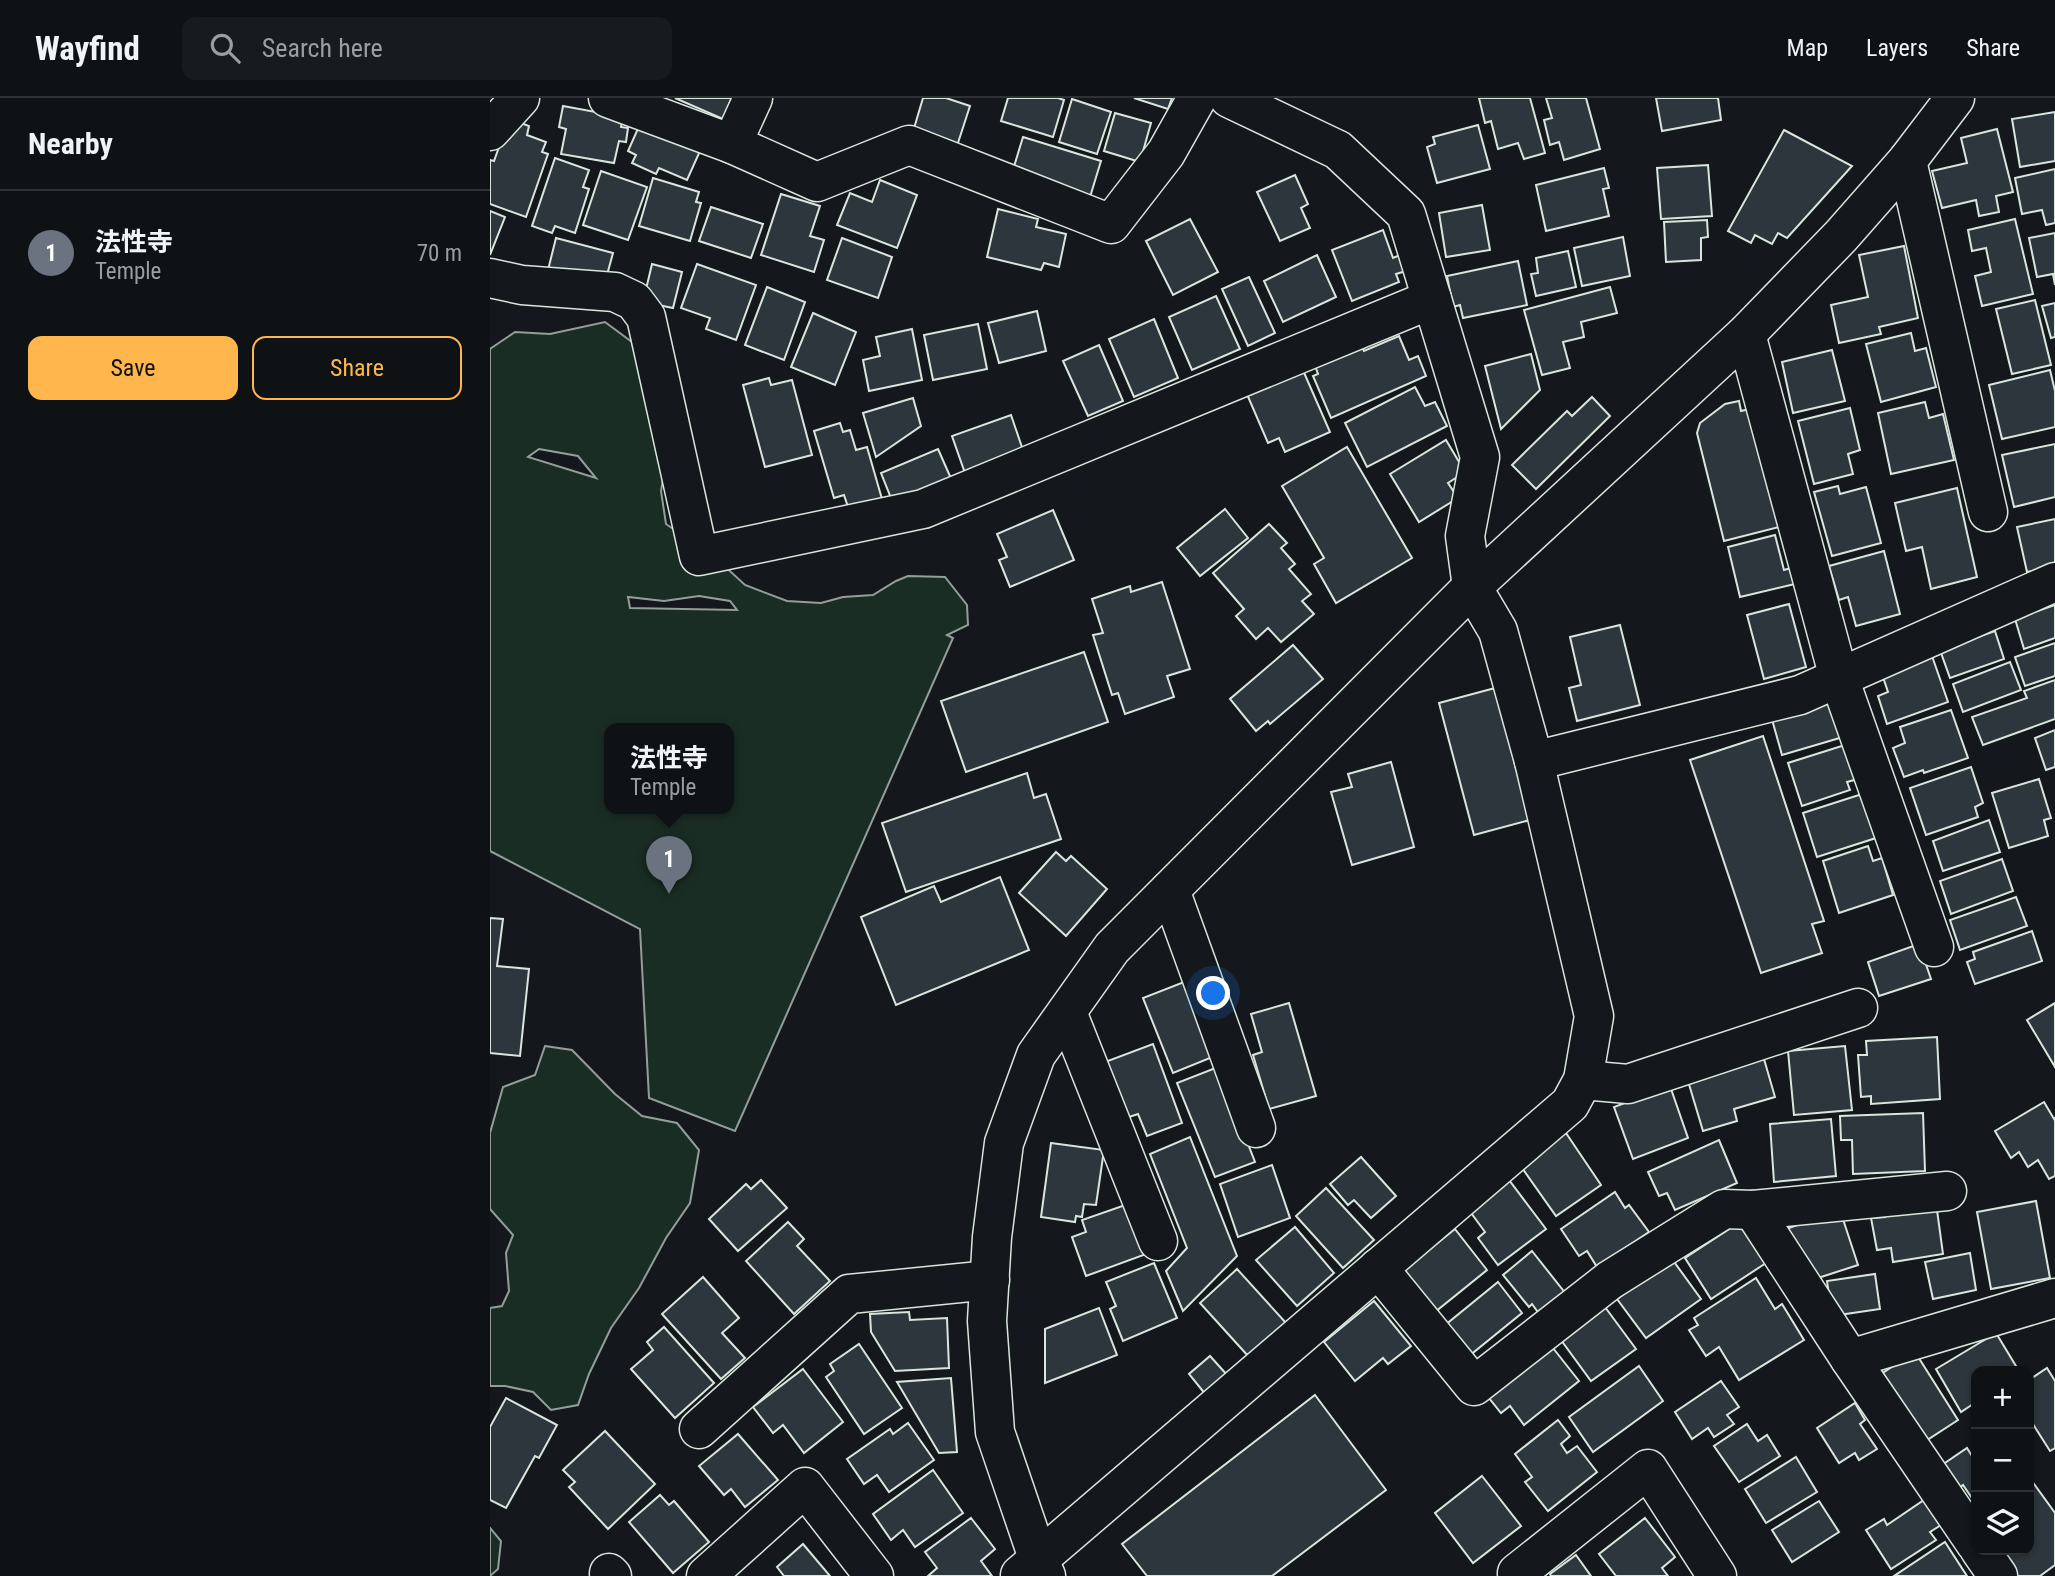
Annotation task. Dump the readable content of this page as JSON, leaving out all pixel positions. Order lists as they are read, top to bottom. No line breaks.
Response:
{"page":{"header":"Wayfind","search":"Search here","nav":["Map","Layers","Share"],"heading":"Nearby","list":[{"mark":"1","name":"法性寺","note":"Temple","value":"70 m"}],"buttons":["Save","Share"],"popup":["法性寺","Temple"],"pins":"1","map_buttons":["+","−"]}}
